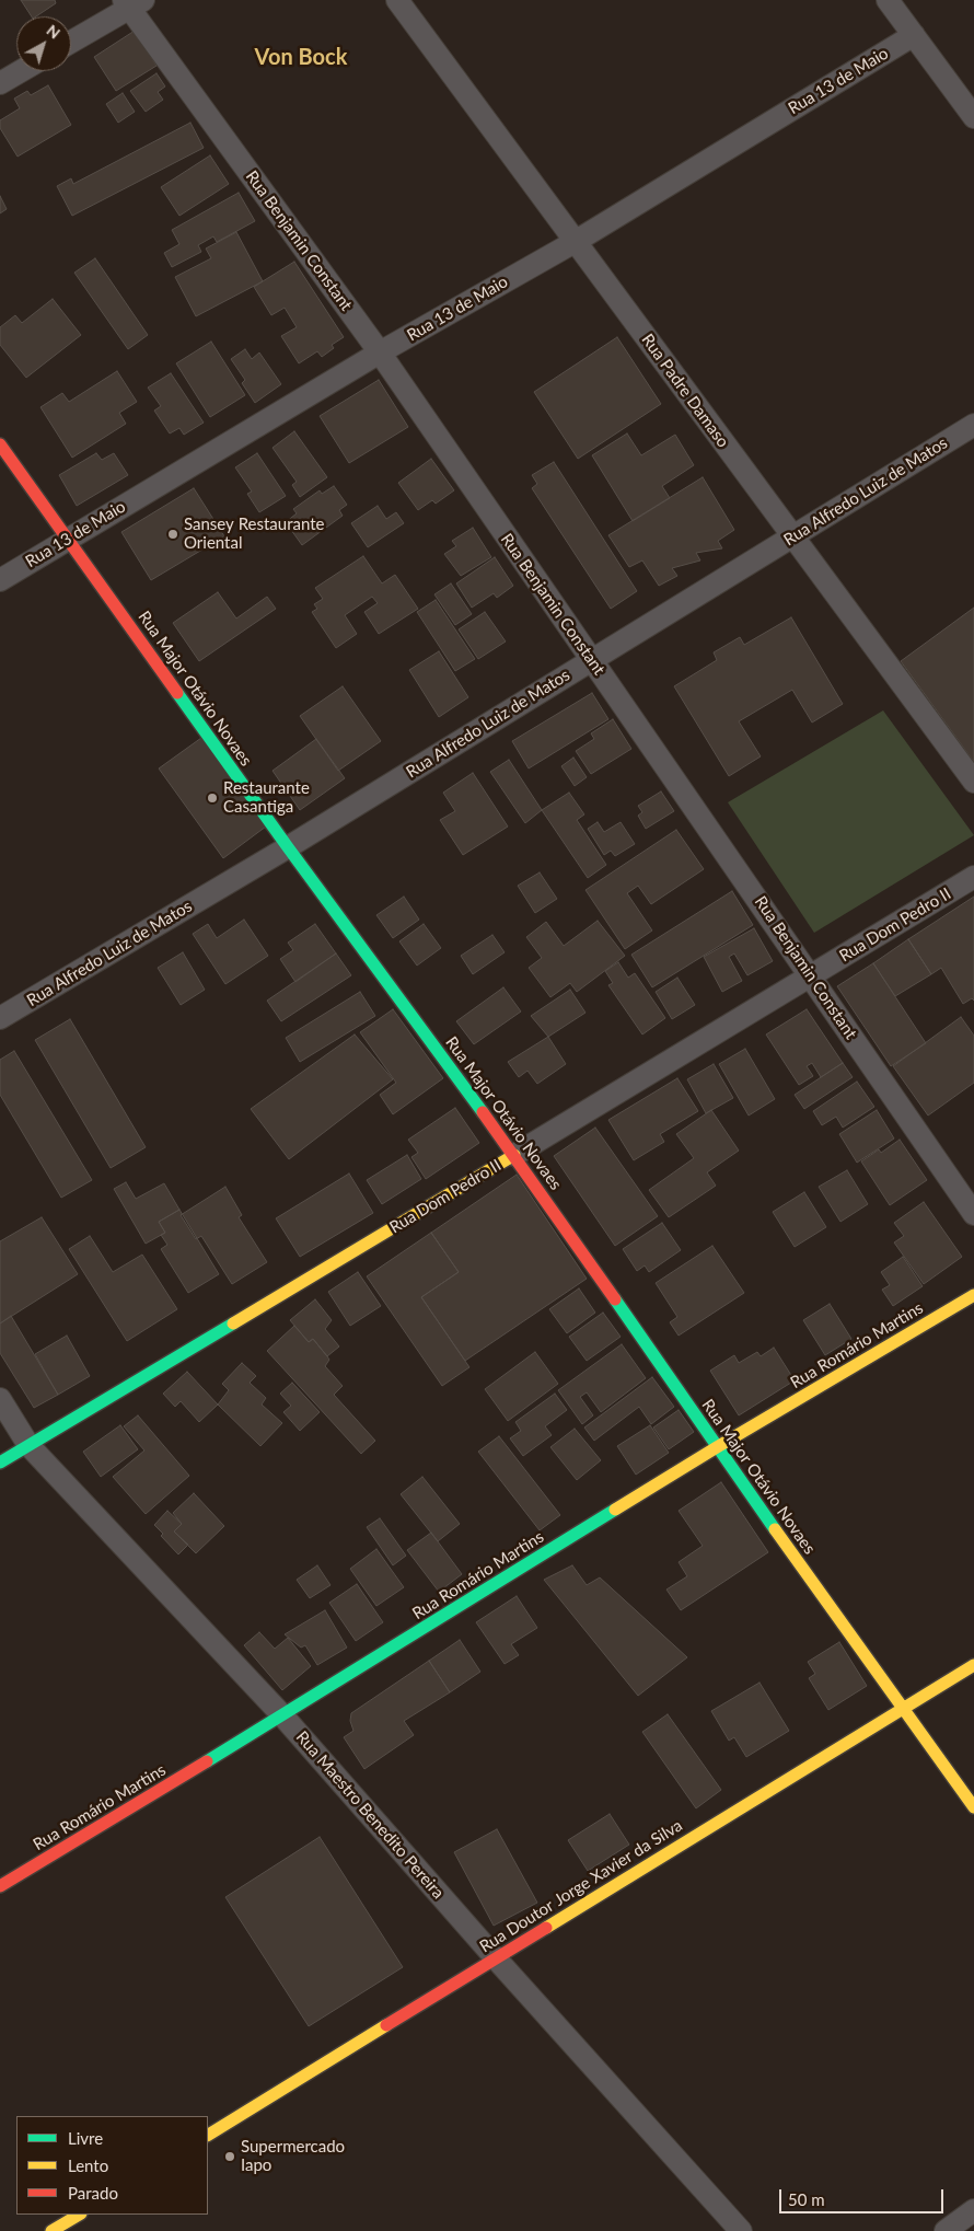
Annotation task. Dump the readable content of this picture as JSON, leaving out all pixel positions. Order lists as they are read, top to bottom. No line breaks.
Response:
{"streets":{"street":["Rua 13 de Maio","Rua Benjamin Constant","Rua Padre Damaso","Rua Alfredo Luiz de Matos","Rua Major Otávio Novaes","Rua Dom Pedro II","Rua Romário Martins","Rua Maestro Benedito Pereira","Rua Doutor Jorge Xavier da Silva"]},"crossings":[["Rua 13 de Maio","Rua Benjamin Constant"],["Rua 13 de Maio","Rua Padre Damaso"],["Rua 13 de Maio","Rua Major Otávio Novaes"],["Rua Benjamin Constant","Rua Alfredo Luiz de Matos"],["Rua Benjamin Constant","Rua Dom Pedro II"],["Rua Padre Damaso","Rua Alfredo Luiz de Matos"],["Rua Alfredo Luiz de Matos","Rua Major Otávio Novaes"],["Rua Major Otávio Novaes","Rua Dom Pedro II"],["Rua Major Otávio Novaes","Rua Romário Martins"],["Rua Major Otávio Novaes","Rua Doutor Jorge Xavier da Silva"],["Rua Dom Pedro II","Rua Maestro Benedito Pereira"],["Rua Romário Martins","Rua Maestro Benedito Pereira"],["Rua Maestro Benedito Pereira","Rua Doutor Jorge Xavier da Silva"]],"districts":["Von Bock"],"places":["Sansey Restaurante Oriental","Restaurante Casantiga","Supermercado Iapo"],"legend":["Livre","Lento","Parado"],"scale_bar":"50 m","north":"top right"}
